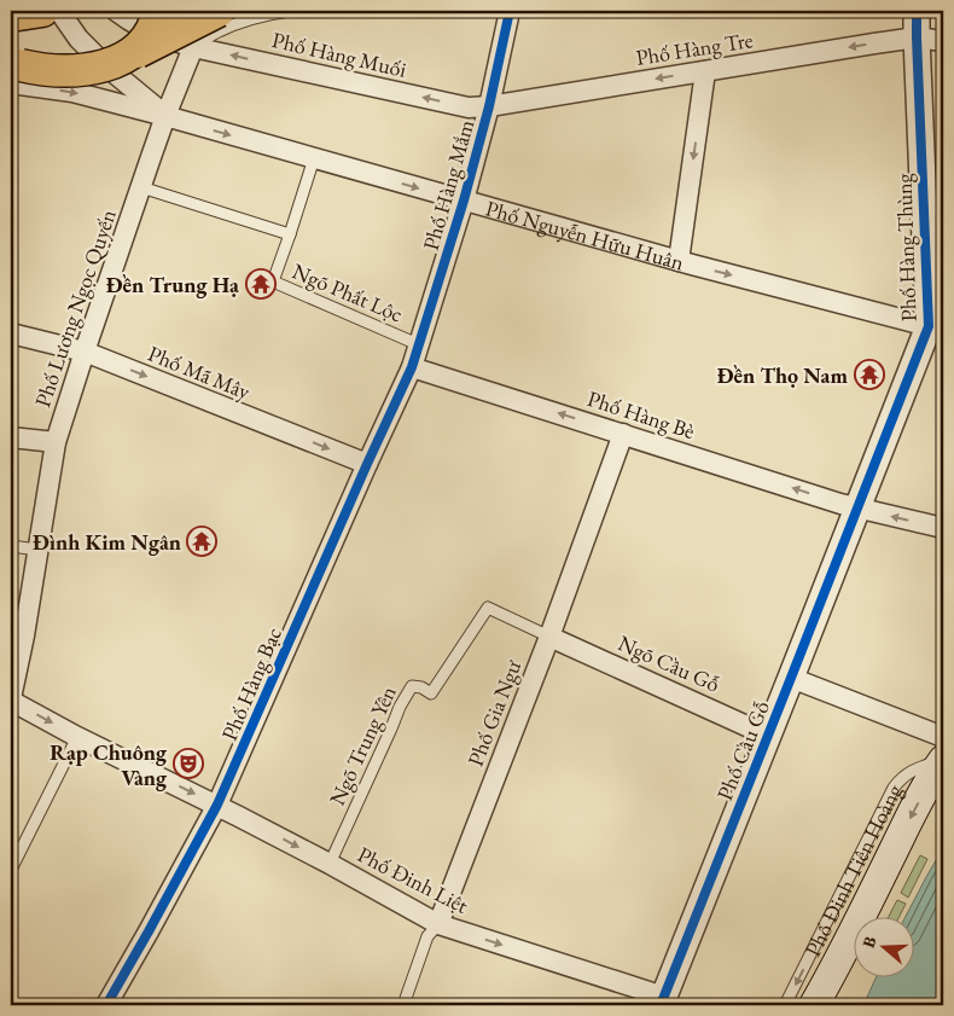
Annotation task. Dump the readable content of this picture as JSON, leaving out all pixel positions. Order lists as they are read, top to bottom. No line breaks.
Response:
{"streets":{"main road":["Phố Đinh Tiên Hoàng"],"street":["Phố Hàng Tre","Phố Hàng Muối","Phố Hàng Mắm","Phố Nguyễn Hữu Huân","Phố Hàng Thùng","Phố Lương Ngọc Quyến","Phố Mã Mây","Phố Hàng Bè","Ngõ Cầu Gỗ","Phố Hàng Bạc","Phố Gia Ngư","Phố Cầu Gỗ","Phố Đinh Liệt"],"lane":["Ngõ Phất Lộc","Ngõ Trung Yên"]},"crossings":[["Phố Hàng Tre","Phố Hàng Muối"],["Phố Hàng Tre","Phố Hàng Mắm"],["Phố Hàng Tre","Phố Hàng Thùng"],["Phố Hàng Muối","Phố Hàng Mắm"],["Phố Hàng Muối","Phố Lương Ngọc Quyến"],["Phố Hàng Mắm","Phố Nguyễn Hữu Huân"],["Phố Hàng Mắm","Ngõ Phất Lộc"],["Phố Hàng Mắm","Phố Hàng Bè"],["Phố Hàng Mắm","Phố Hàng Bạc"],["Phố Nguyễn Hữu Huân","Phố Hàng Thùng"],["Phố Nguyễn Hữu Huân","Ngõ Phất Lộc"],["Phố Nguyễn Hữu Huân","Phố Lương Ngọc Quyến"],["Phố Hàng Thùng","Phố Hàng Bè"],["Phố Hàng Thùng","Phố Cầu Gỗ"],["Ngõ Phất Lộc","Phố Lương Ngọc Quyến"],["Phố Lương Ngọc Quyến","Phố Mã Mây"],["Phố Lương Ngọc Quyến","Phố Đinh Liệt"],["Phố Mã Mây","Phố Hàng Bạc"],["Phố Hàng Bè","Phố Hàng Bạc"],["Phố Hàng Bè","Phố Gia Ngư"],["Phố Hàng Bè","Phố Cầu Gỗ"],["Ngõ Cầu Gỗ","Phố Gia Ngư"],["Ngõ Cầu Gỗ","Ngõ Trung Yên"],["Ngõ Cầu Gỗ","Phố Cầu Gỗ"],["Phố Hàng Bạc","Phố Đinh Liệt"],["Phố Gia Ngư","Ngõ Trung Yên"],["Phố Gia Ngư","Phố Đinh Liệt"],["Ngõ Trung Yên","Phố Đinh Liệt"],["Phố Cầu Gỗ","Phố Đinh Liệt"]],"one_way":["Phố Hàng Tre","Phố Hàng Muối","Phố Nguyễn Hữu Huân","Phố Mã Mây","Phố Hàng Bè","Phố Đinh Tiên Hoàng","Phố Đinh Liệt"],"places":{"temple":["Đền Trung Hạ","Đền Thọ Nam","Đình Kim Ngân"],"theatre":["Rạp Chuông Vàng"]},"north":"left"}
